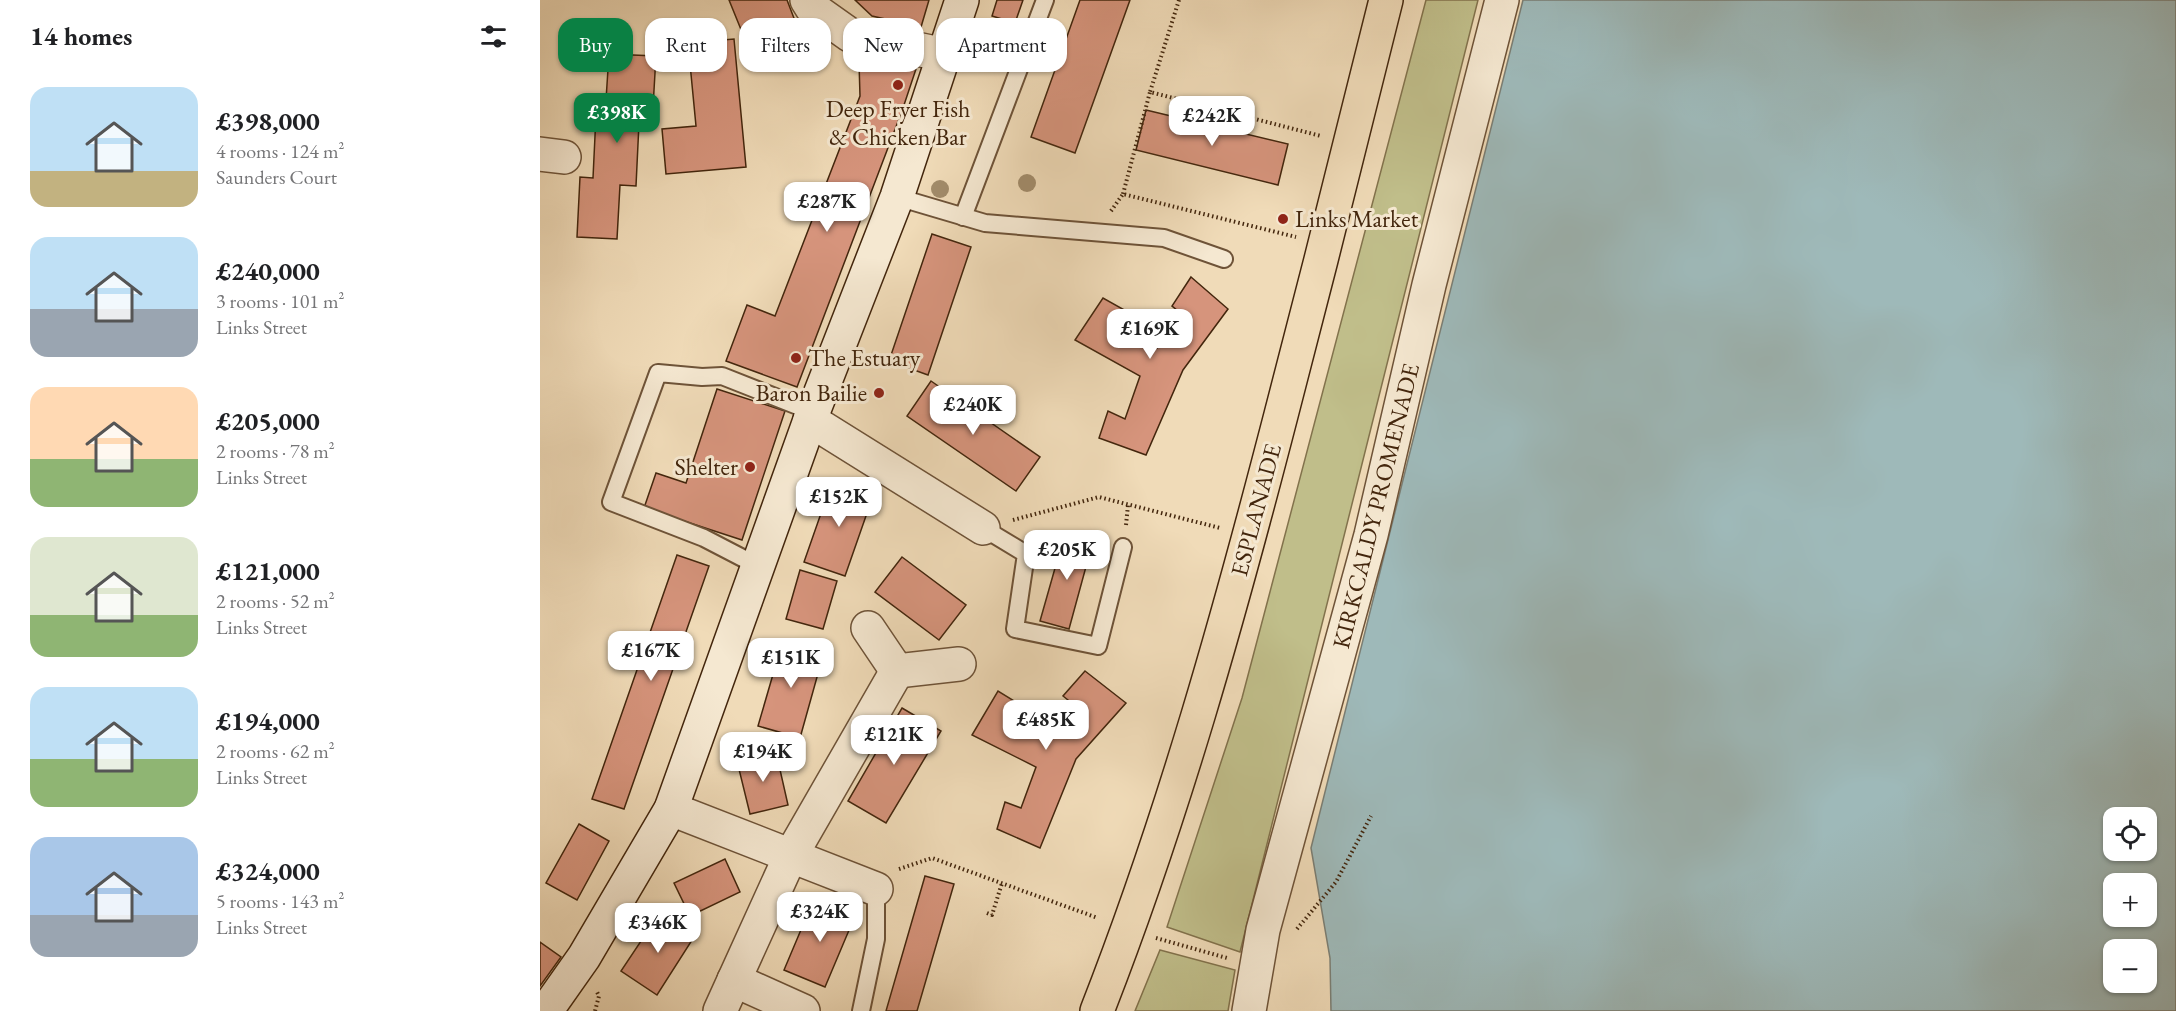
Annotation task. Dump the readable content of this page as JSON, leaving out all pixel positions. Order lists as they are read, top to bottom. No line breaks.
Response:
{"streets":{"main road":["ESPLANADE"],"street":["KIRKCALDY PROMENADE"]},"places":["Deep Fryer Fish & Chicken Bar","Links Market","The Estuary","Baron Bailie","Shelter"],"page":{"heading":"14 homes","chip":["Buy","Rent","Filters","New","Apartment"],"list":[{"name":"£398,000","note":"4 rooms · 124 m² · Saunders Court"},{"name":"£240,000","note":"3 rooms · 101 m² · Links Street"},{"name":"£205,000","note":"2 rooms · 78 m² · Links Street"},{"name":"£121,000","note":"2 rooms · 52 m² · Links Street"},{"name":"£194,000","note":"2 rooms · 62 m² · Links Street"},{"name":"£324,000","note":"5 rooms · 143 m² · Links Street"}],"price":["£398K","£242K","£287K","£169K","£240K","£152K","£205K","£167K","£151K","£485K","£121K","£194K","£324K","£346K"],"map_buttons":["+","−"]}}
